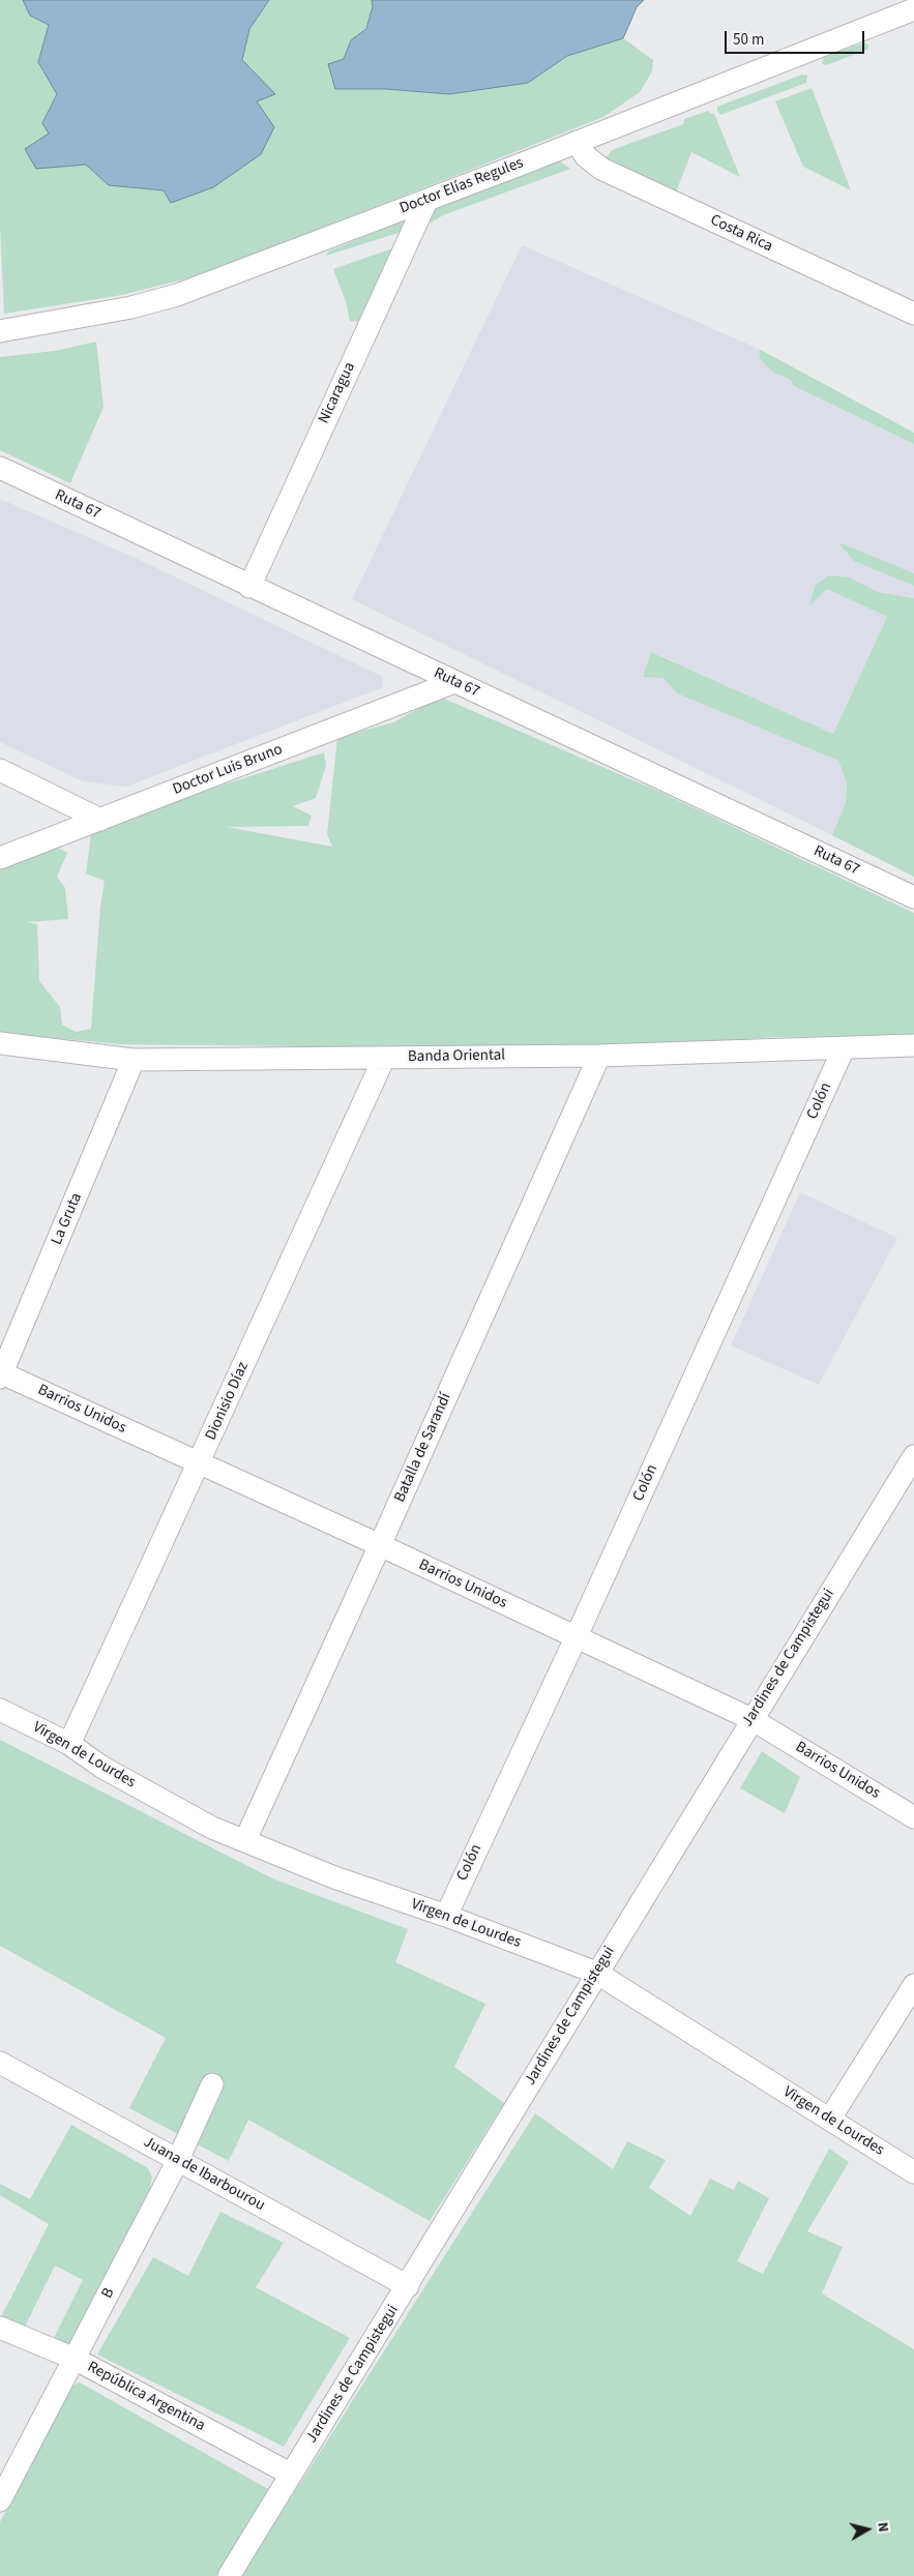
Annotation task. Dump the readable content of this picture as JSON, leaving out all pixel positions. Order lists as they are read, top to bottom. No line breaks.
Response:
{"streets":{"street":["Doctor Elías Regules","Costa Rica","Nicaragua","Ruta 67","Doctor Luis Bruno","Banda Oriental","Colón","La Gruta","Dionisio Díaz","Barrios Unidos","Batalla de Sarandí","Jardines de Campistegui","Virgen de Lourdes","Juana de Ibarbourou","B","República Argentina"]},"crossings":[["Doctor Elías Regules","Costa Rica"],["Doctor Elías Regules","Nicaragua"],["Nicaragua","Ruta 67"],["Ruta 67","Doctor Luis Bruno"],["Banda Oriental","Colón"],["Banda Oriental","La Gruta"],["Banda Oriental","Dionisio Díaz"],["Banda Oriental","Batalla de Sarandí"],["Colón","Barrios Unidos"],["Colón","Virgen de Lourdes"],["La Gruta","Barrios Unidos"],["Dionisio Díaz","Barrios Unidos"],["Dionisio Díaz","Virgen de Lourdes"],["Barrios Unidos","Batalla de Sarandí"],["Barrios Unidos","Jardines de Campistegui"],["Batalla de Sarandí","Virgen de Lourdes"],["Jardines de Campistegui","Virgen de Lourdes"],["Jardines de Campistegui","Juana de Ibarbourou"],["Jardines de Campistegui","República Argentina"],["Juana de Ibarbourou","B"],["B","República Argentina"]],"scale_bar":"50 m","north":"right"}
